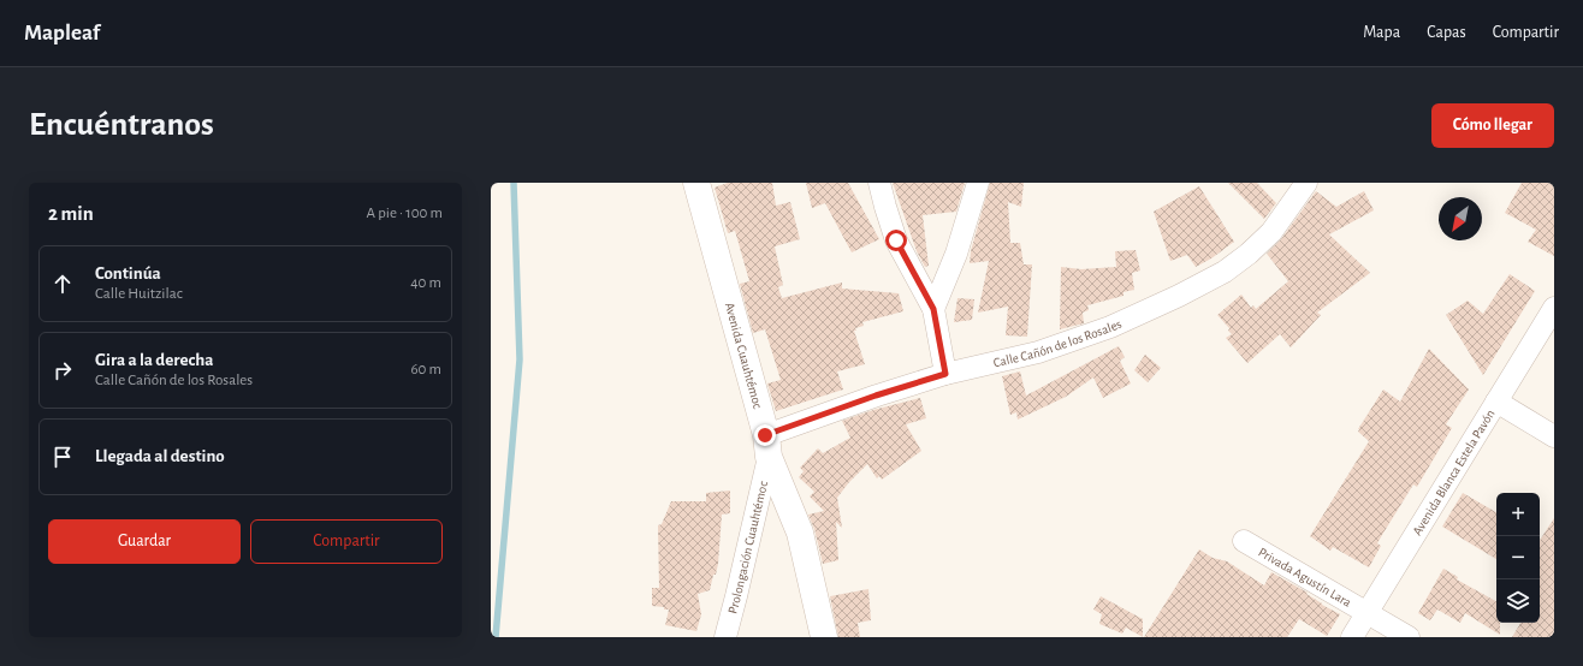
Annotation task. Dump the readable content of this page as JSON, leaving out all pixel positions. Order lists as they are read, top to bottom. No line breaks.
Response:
{"streets":{"street":["Calle Cañón de los Rosales","Avenida Cuauhtémoc","Avenida Blanca Estela Pavón","Prolongación Cuauhtémoc","Privada Agustín Lara"]},"crossings":[["Calle Cañón de los Rosales","Avenida Cuauhtémoc"],["Calle Cañón de los Rosales","Prolongación Cuauhtémoc"],["Avenida Cuauhtémoc","Prolongación Cuauhtémoc"],["Avenida Blanca Estela Pavón","Privada Agustín Lara"]],"north":"bottom left","page":{"header":"Mapleaf","nav":["Mapa","Capas","Compartir"],"buttons":["Cómo llegar",["Guardar","Compartir"]],"title":"Encuéntranos","heading":["2 min","A pie · 100 m"],"list":[["Continúa","Calle Huitzilac","40 m"],["Gira a la derecha","Calle Cañón de los Rosales","60 m"],"Llegada al destino"],"map_buttons":["+","−"]}}
